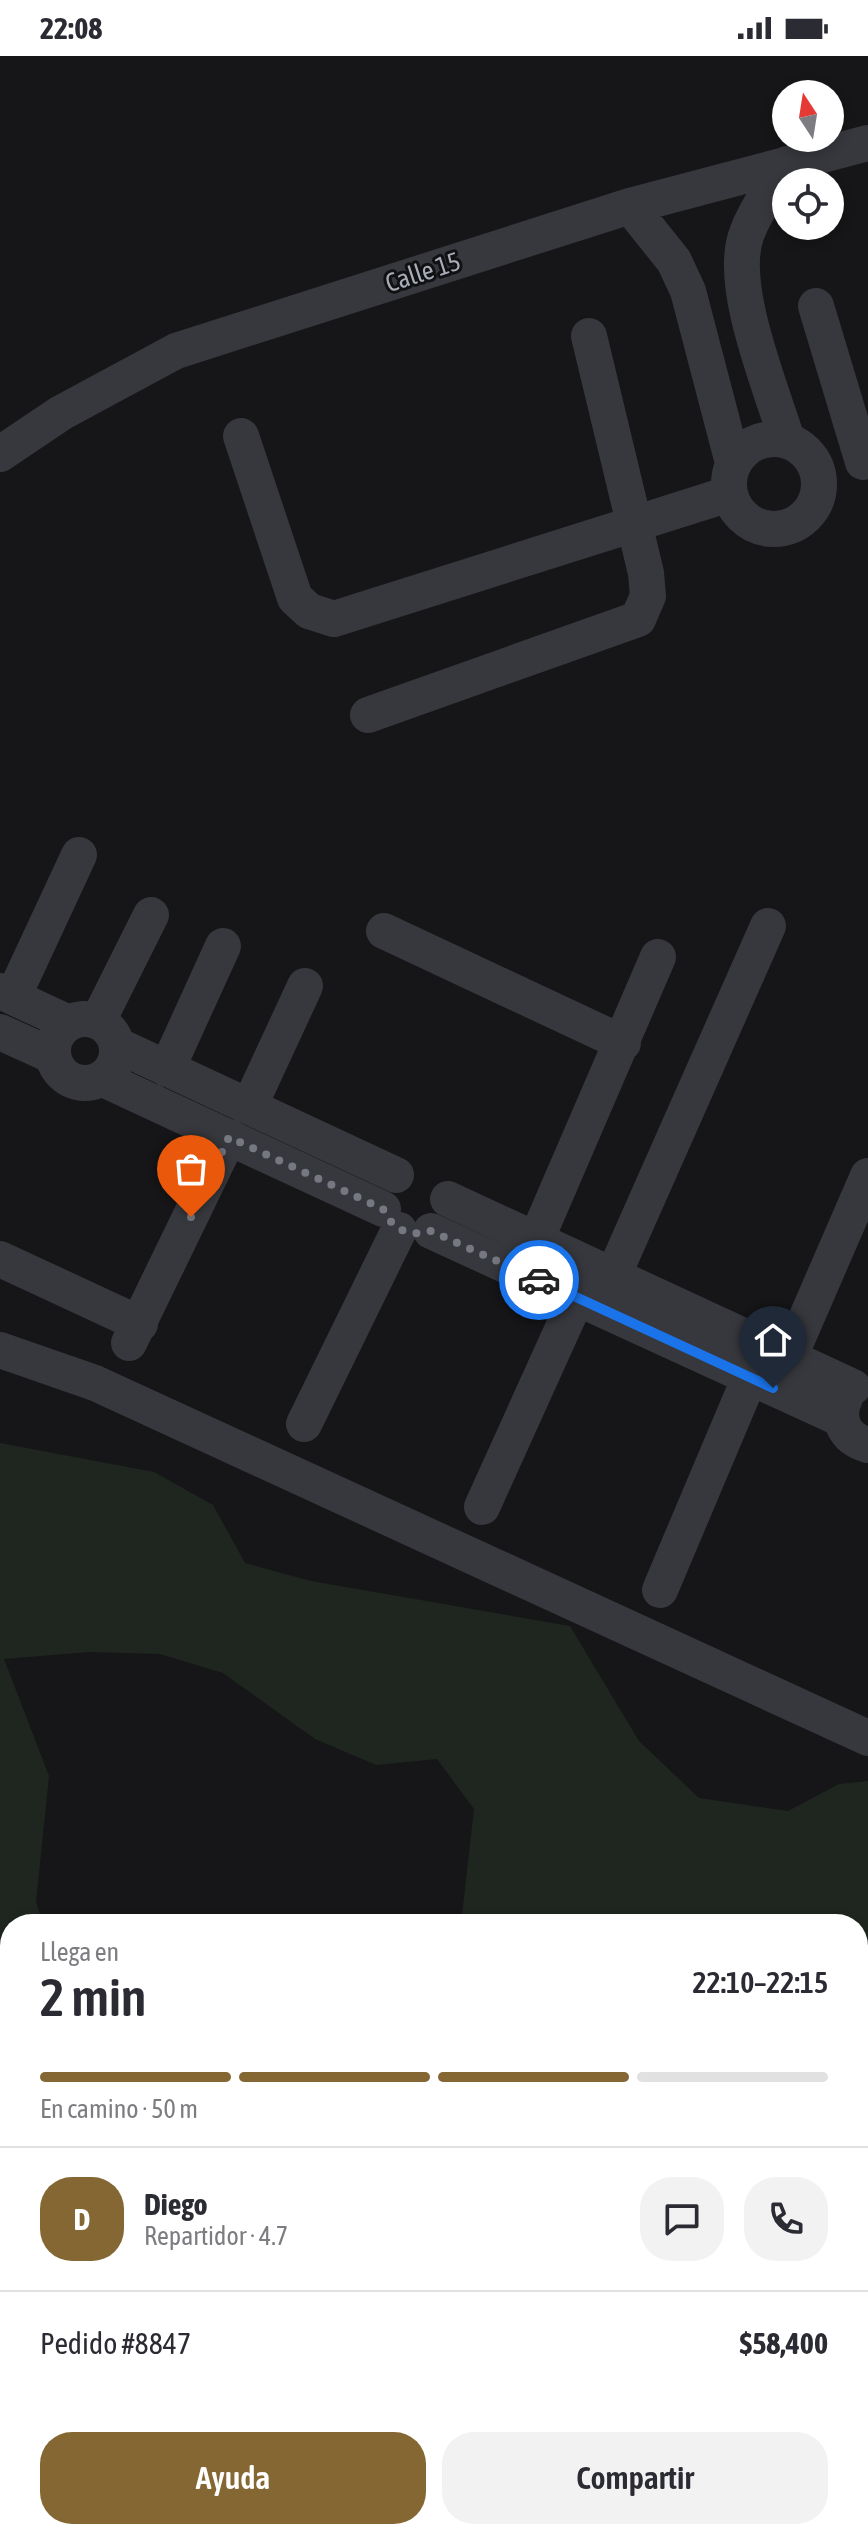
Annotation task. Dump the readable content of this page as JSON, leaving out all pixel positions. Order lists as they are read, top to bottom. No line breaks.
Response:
{"streets":{"street":["Calle 15"]},"north":"top","page":{"status":"22:08","heading":["2 min","Llega en","22:10–22:15"],"panel":["Diego","Repartidor · 4.7","Pedido #8847","$58,400"],"bar":"En camino · 50 m","round":"D","buttons":["Ayuda","Compartir"]}}
